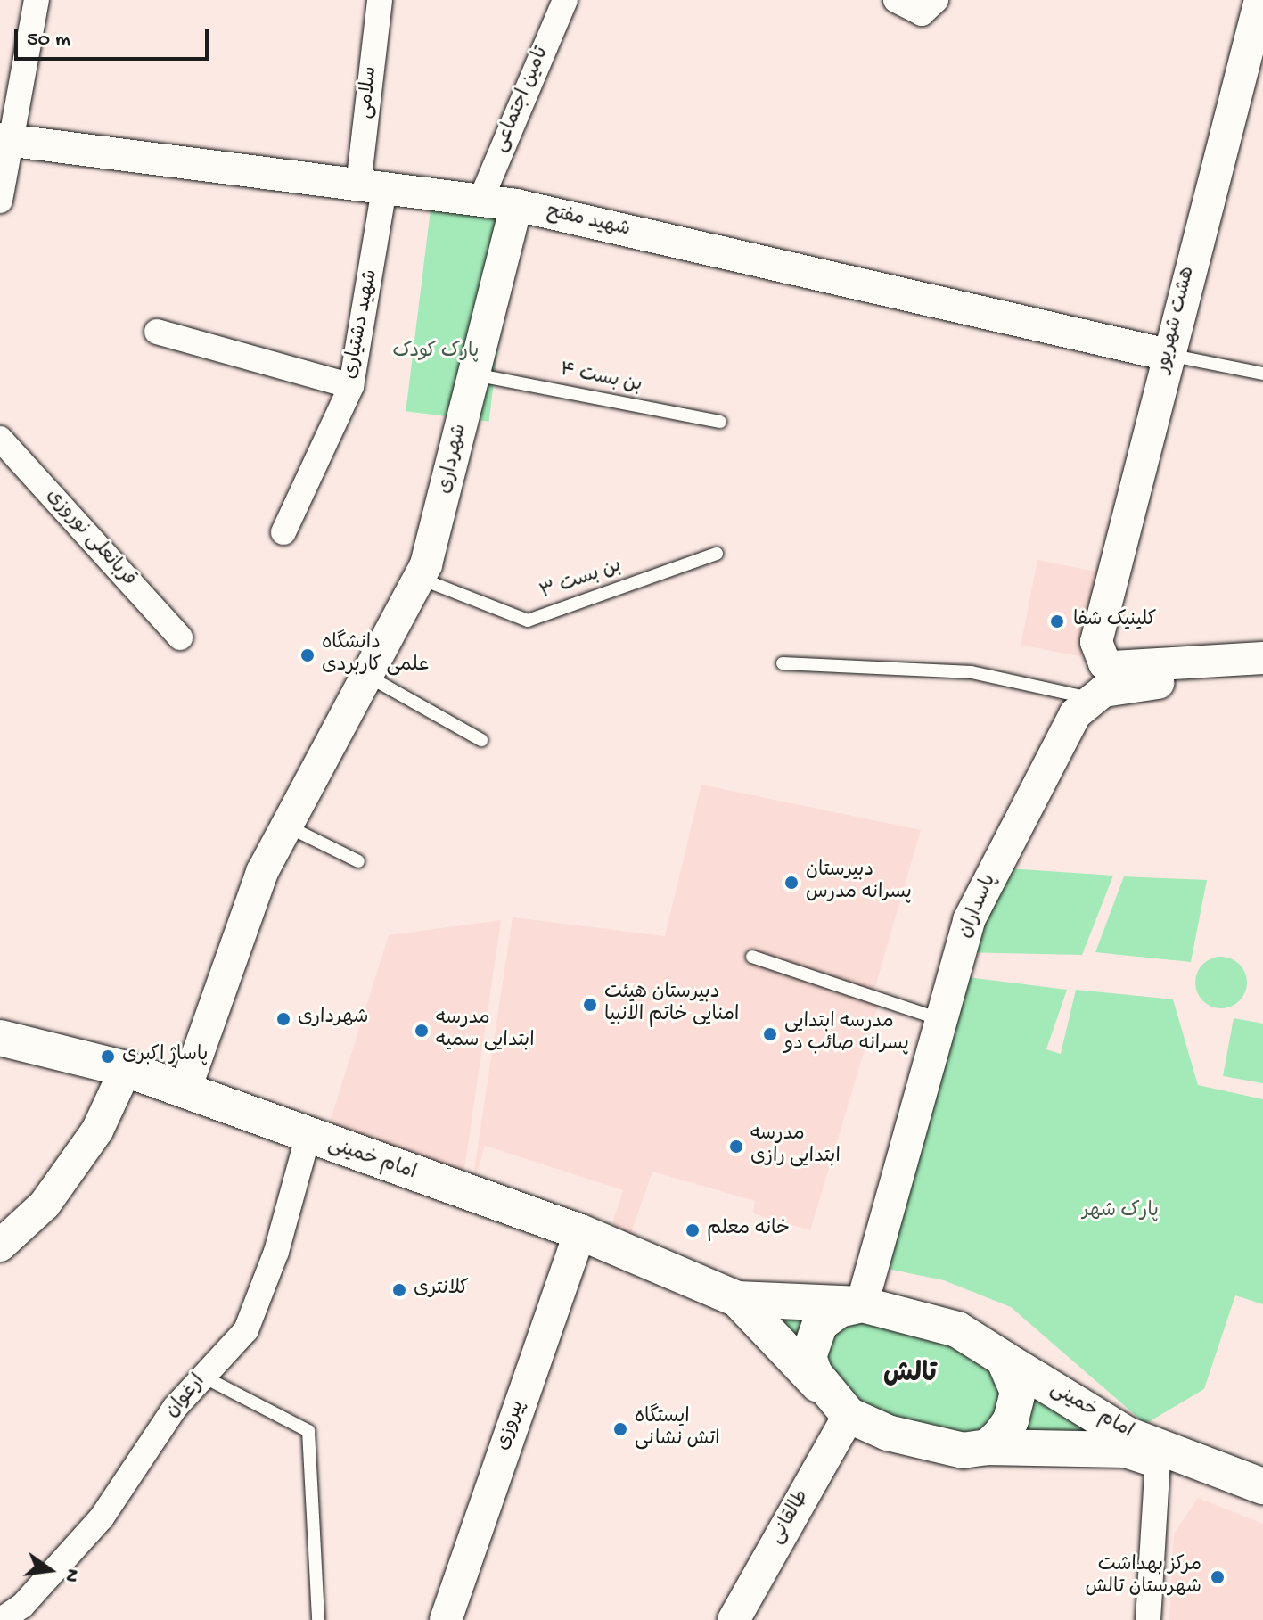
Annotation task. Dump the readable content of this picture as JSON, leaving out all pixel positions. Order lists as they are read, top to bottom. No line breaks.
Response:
{"streets":{"main road":["امام خمینی"],"street":["سلامی","تامین اجتماعی","شهید مفتح","هشت شهریور","شهید دشتیاری","شهرداری","قربانعلی نوروزی","پاسداران","ارغوان","پیروزی","طالقانی"],"lane":["بن بست ۴","بن بست ۳"]},"crossings":[["سلامی","شهید مفتح"],["سلامی","شهید دشتیاری"],["تامین اجتماعی","شهید مفتح"],["شهید مفتح","هشت شهریور"],["شهید مفتح","شهید دشتیاری"],["شهید مفتح","شهرداری"],["بن بست ۴","شهرداری"],["شهرداری","بن بست ۳"],["شهرداری","امام خمینی"],["پاسداران","امام خمینی"],["پاسداران","طالقانی"],["امام خمینی","ارغوان"],["امام خمینی","پیروزی"],["امام خمینی","طالقانی"]],"districts":["تالش"],"parks":["پارک کودک","پارک شهر"],"places":["کلینیک شفا","دانشگاه علمی کاربردی","دبیرستان پسرانه مدرس","دبیرستان هیئت امنایی خاتم الانبیا","شهرداری","مدرسه ابتدایی سمیه","مدرسه ابتدایی پسرانه صائب دو","پاساژ اکبری","مدرسه ابتدایی رازی","خانه معلم","کلانتری","ایستگاه اتش نشانی","مرکز بهداشت شهرستان تالش"],"scale_bar":"50 m","north":"right"}
